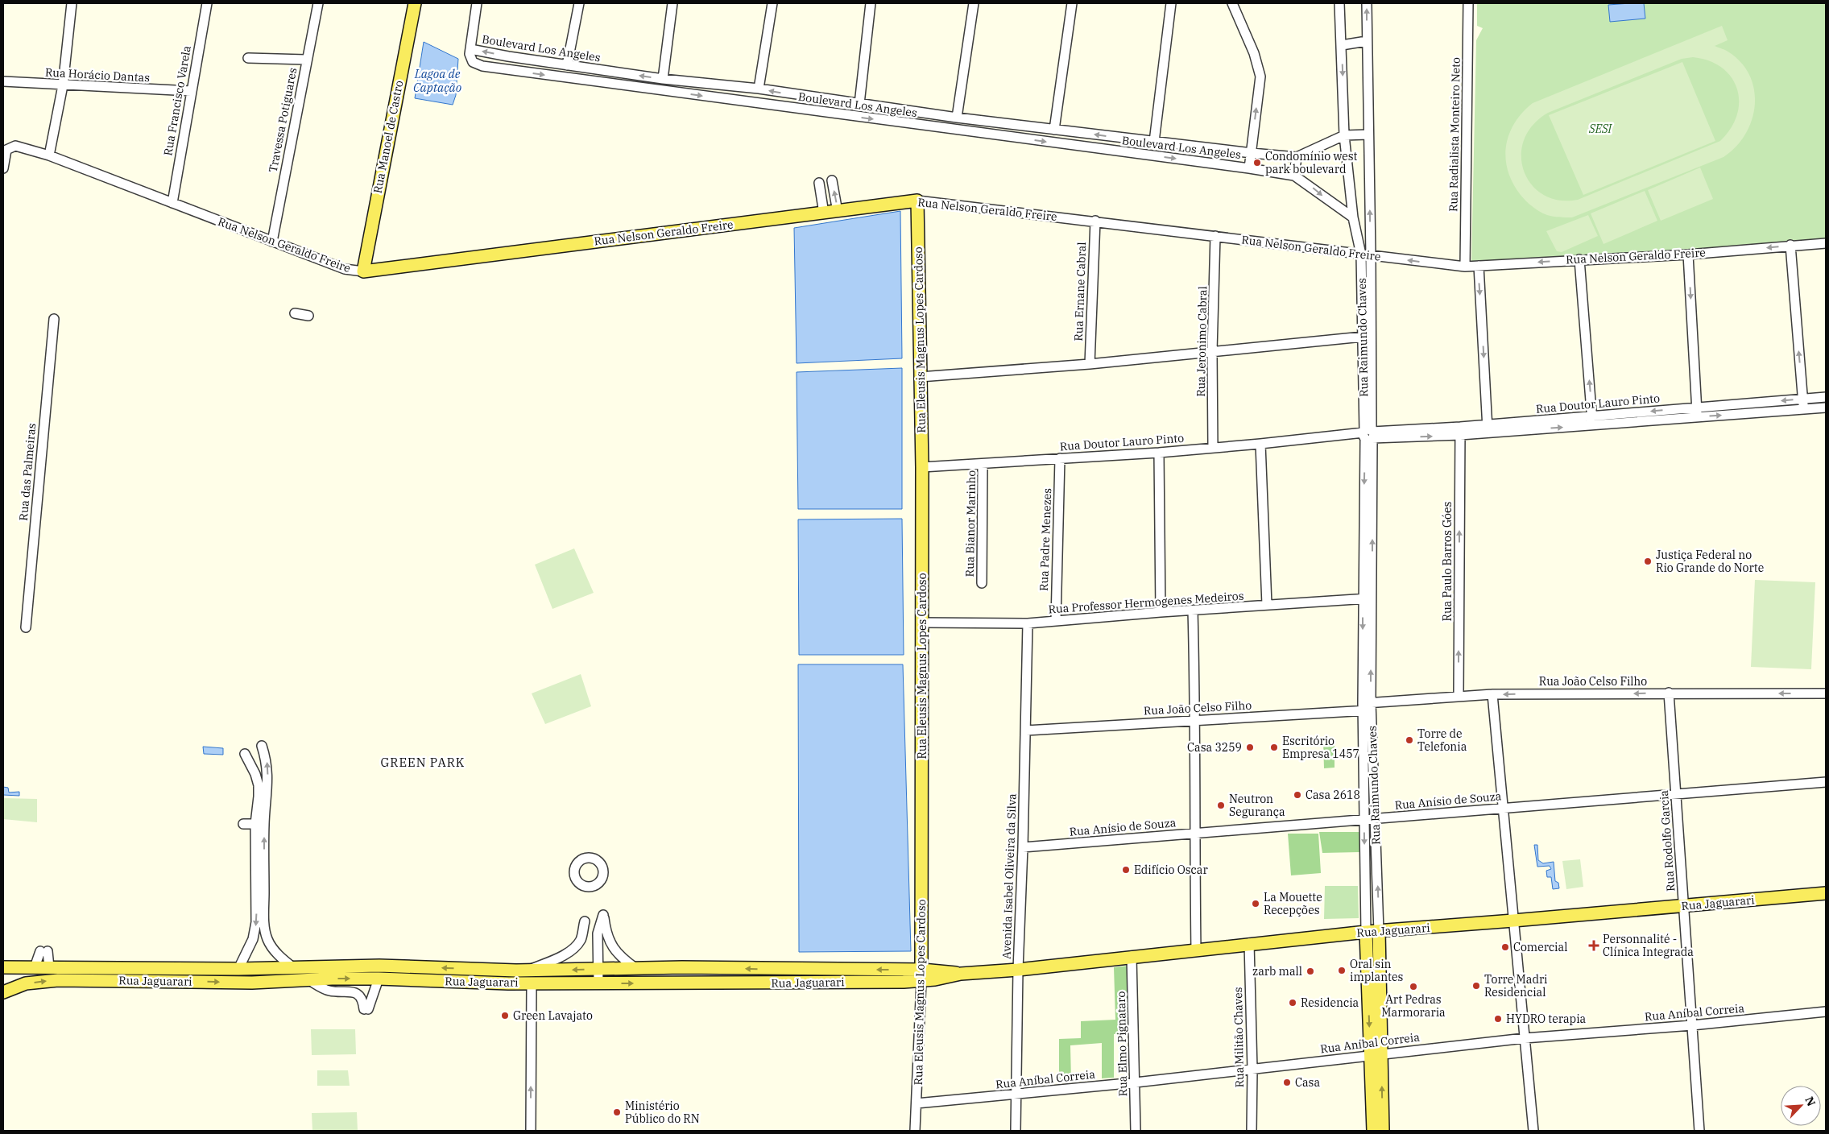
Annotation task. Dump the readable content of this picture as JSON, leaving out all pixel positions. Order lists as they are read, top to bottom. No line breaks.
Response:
{"streets":{"main road":["Rua Manoel de Castro","Rua Nelson Geraldo Freire","Rua Raimundo Chaves","Rua Eleusis Magnus Lopes Cardoso","Rua Jaguarari"],"street":["Boulevard Los Angeles","Rua Horácio Dantas","Rua Francisco Varela","Travessa Potiguares","Rua Radialista Monteiro Neto","Rua Ernane Cabral","Rua Jeronimo Cabral","Rua Doutor Lauro Pinto","Rua das Palmeiras","Rua Bianor Marinho","Rua Padre Menezes","Rua Paulo Barros Góes","Rua Professor Hermogenes Medeiros","Rua João Celso Filho","Rua Anísio de Souza","Rua Rodolfo Garcia","Avenida Isabel Oliveira da Silva","Rua Aníbal Correia","Rua Militão Chaves","Rua Elmo Pignataro"]},"crossings":[["Boulevard Los Angeles","Rua Raimundo Chaves"],["Rua Horácio Dantas","Rua Francisco Varela"],["Rua Francisco Varela","Rua Nelson Geraldo Freire"],["Travessa Potiguares","Rua Nelson Geraldo Freire"],["Rua Radialista Monteiro Neto","Rua Nelson Geraldo Freire"],["Rua Manoel de Castro","Rua Nelson Geraldo Freire"],["Rua Nelson Geraldo Freire","Rua Ernane Cabral"],["Rua Nelson Geraldo Freire","Rua Raimundo Chaves"],["Rua Nelson Geraldo Freire","Rua Eleusis Magnus Lopes Cardoso"],["Rua Nelson Geraldo Freire","Rua Jeronimo Cabral"],["Rua Raimundo Chaves","Rua Doutor Lauro Pinto"],["Rua Raimundo Chaves","Rua Professor Hermogenes Medeiros"],["Rua Raimundo Chaves","Rua João Celso Filho"],["Rua Raimundo Chaves","Rua Anísio de Souza"],["Rua Raimundo Chaves","Rua Jaguarari"],["Rua Raimundo Chaves","Rua Aníbal Correia"],["Rua Eleusis Magnus Lopes Cardoso","Rua Doutor Lauro Pinto"],["Rua Eleusis Magnus Lopes Cardoso","Rua Professor Hermogenes Medeiros"],["Rua Eleusis Magnus Lopes Cardoso","Rua Jaguarari"],["Rua Eleusis Magnus Lopes Cardoso","Rua Aníbal Correia"],["Rua Jeronimo Cabral","Rua Doutor Lauro Pinto"],["Rua Doutor Lauro Pinto","Rua Bianor Marinho"],["Rua Doutor Lauro Pinto","Rua Padre Menezes"],["Rua Doutor Lauro Pinto","Rua Paulo Barros Góes"],["Rua Padre Menezes","Rua Professor Hermogenes Medeiros"],["Rua Paulo Barros Góes","Rua João Celso Filho"],["Rua Professor Hermogenes Medeiros","Avenida Isabel Oliveira da Silva"],["Rua João Celso Filho","Rua Rodolfo Garcia"],["Rua João Celso Filho","Avenida Isabel Oliveira da Silva"],["Rua Anísio de Souza","Rua Rodolfo Garcia"],["Rua Anísio de Souza","Avenida Isabel Oliveira da Silva"],["Rua Rodolfo Garcia","Rua Jaguarari"],["Rua Rodolfo Garcia","Rua Aníbal Correia"],["Avenida Isabel Oliveira da Silva","Rua Jaguarari"],["Avenida Isabel Oliveira da Silva","Rua Aníbal Correia"],["Rua Jaguarari","Rua Militão Chaves"],["Rua Jaguarari","Rua Elmo Pignataro"],["Rua Aníbal Correia","Rua Militão Chaves"],["Rua Aníbal Correia","Rua Elmo Pignataro"]],"one_way":["Rua Paulo Barros Góes","Rua João Celso Filho"],"districts":["GREEN PARK"],"water":["Lagoa de Captação"],"parks":["SESI"],"places":{"other":["Condomínio west park boulevard","Justiça Federal no Rio Grande do Norte","Torre de Telefonia","Casa 3259","Escritório Empresa 1457","Casa 2618","Neutron Segurança","Edifício Oscar","La Mouette Recepções","Comercial","Oral sin implantes","zarb mall","Torre Madri Residencial","Art Pedras Marmoraria","Residencia","Green Lavajato","HYDRO terapia","Casa","Ministério Público do RN"],"health":["Personnalité - Clínica Integrada"]},"north":"top right"}
